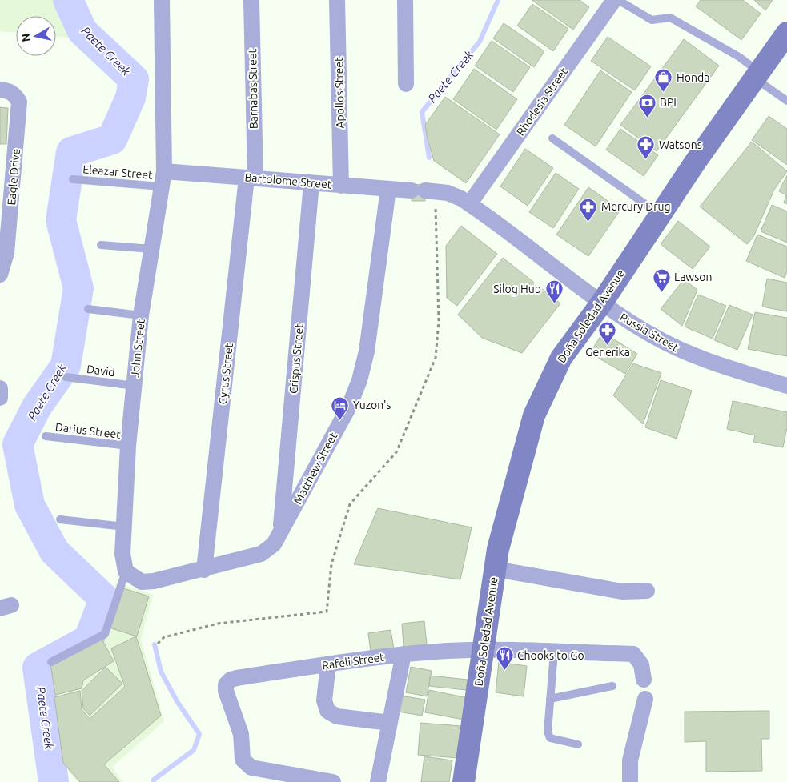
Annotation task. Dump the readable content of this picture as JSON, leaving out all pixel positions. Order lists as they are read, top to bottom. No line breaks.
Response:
{"streets":{"main road":["Doña Soledad Avenue"],"street":["Barnabas Street","Apollos Street","Rhodesia Street","Eagle Drive","Bartolome Street","Russia Street","John Street","Crispus Street","Cyrus Street","Matthew Street","Rafeli Street"],"lane":["Eleazar Street","David","Darius Street"]},"crossings":[["Barnabas Street","Bartolome Street"],["Barnabas Street","Cyrus Street"],["Apollos Street","Bartolome Street"],["Rhodesia Street","Bartolome Street"],["Rhodesia Street","Russia Street"],["Eleazar Street","John Street"],["Bartolome Street","Russia Street"],["Bartolome Street","John Street"],["Bartolome Street","Crispus Street"],["Bartolome Street","Cyrus Street"],["Bartolome Street","Matthew Street"],["Doña Soledad Avenue","Russia Street"],["Doña Soledad Avenue","Rafeli Street"],["John Street","David"],["John Street","Darius Street"],["John Street","Matthew Street"],["Crispus Street","Matthew Street"],["Cyrus Street","Matthew Street"]],"water":["Paete Creek"],"places":{"shop":["Honda"],"bank":["BPI"],"pharmacy":["Watsons","Mercury Drug","Generika"],"supermarket":["Lawson"],"restaurant":["Silog Hub","Chooks to Go"],"hotel":["Yuzon's"]},"north":"left"}
